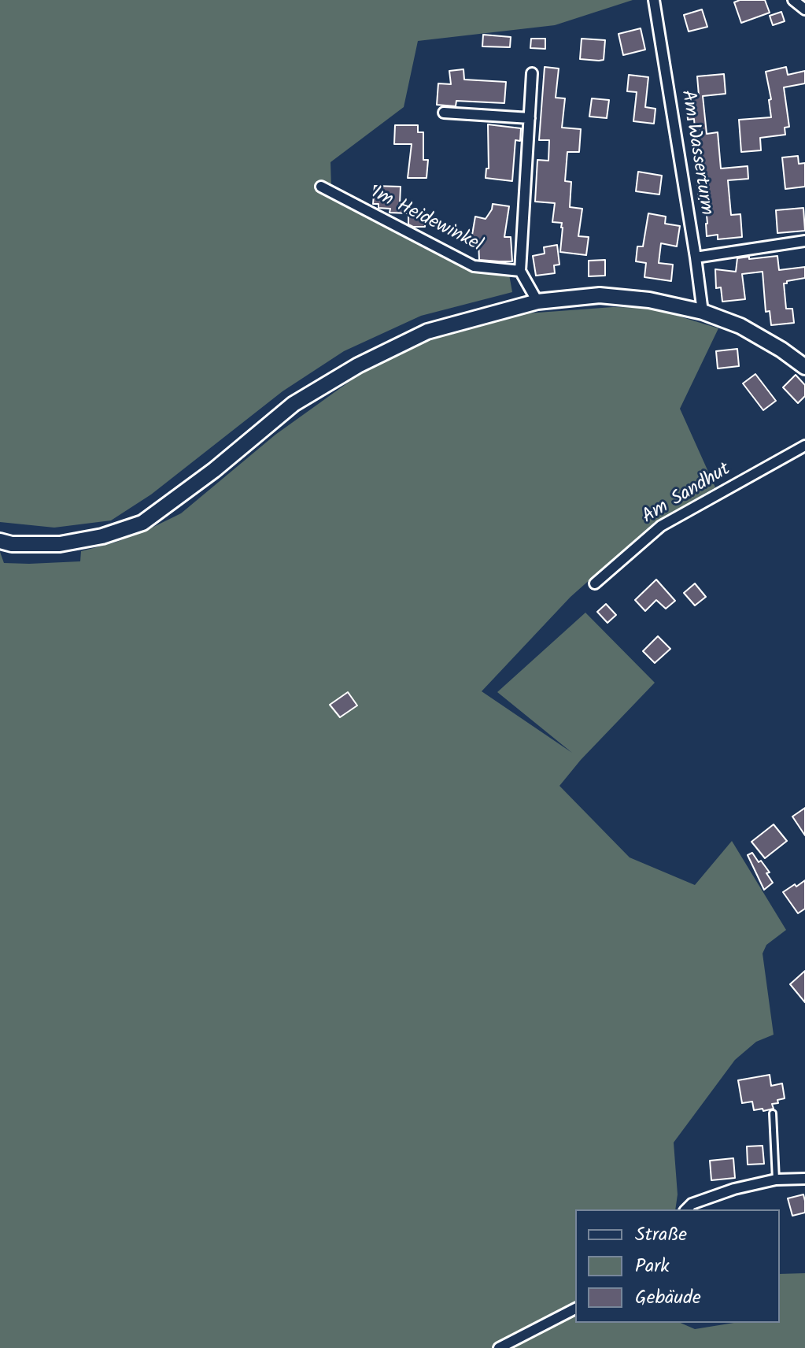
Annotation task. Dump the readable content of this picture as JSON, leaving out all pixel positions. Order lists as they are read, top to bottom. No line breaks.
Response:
{"streets":{"street":["Am Wasserturm","Im Heidewinkel","Am Sandhut"]},"legend":["Straße","Park","Gebäude"]}
